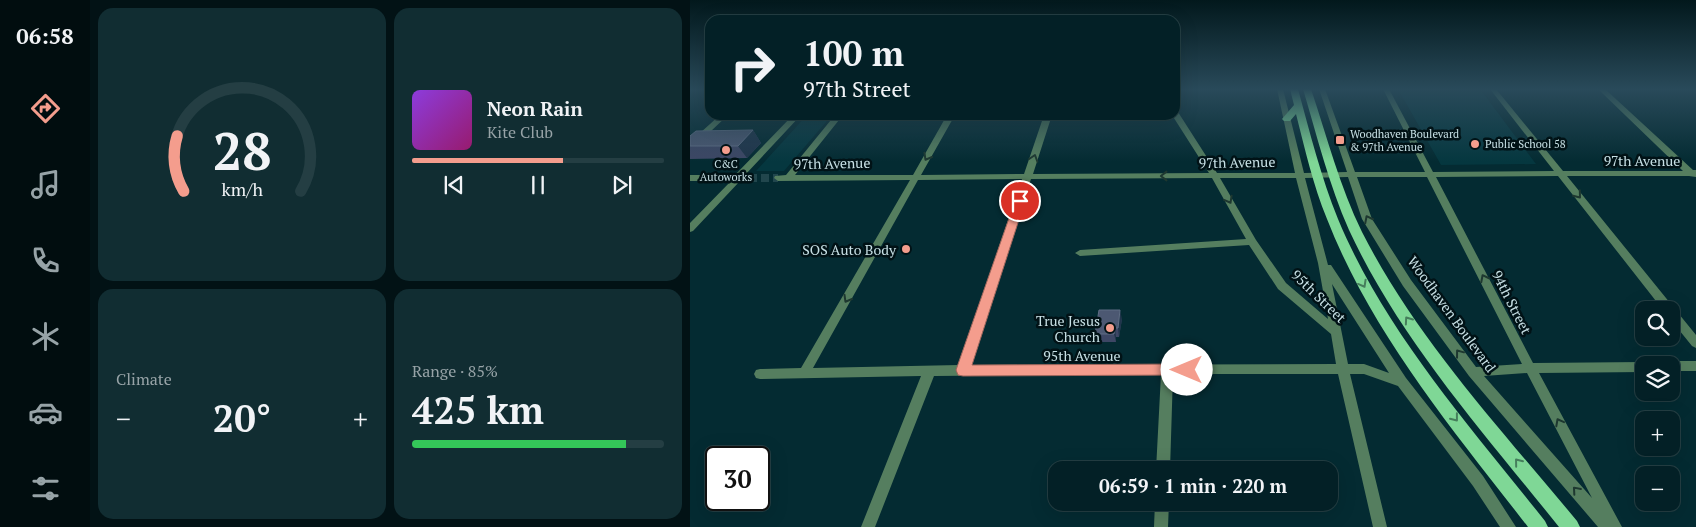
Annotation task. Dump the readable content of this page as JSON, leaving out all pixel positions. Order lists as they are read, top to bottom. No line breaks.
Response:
{"streets":{"street":["97th Avenue","95th Street","94th Street","Woodhaven Boulevard","95th Avenue"]},"crossings":[["97th Avenue","95th Street"],["97th Avenue","94th Street"],["97th Avenue","Woodhaven Boulevard"],["95th Street","95th Avenue"]],"one_way":["94th Street"],"places":{"transit":["Woodhaven Boulevard & 97th Avenue"],"other":["Public School 58","C&C Autoworks","SOS Auto Body","True Jesus Church"]},"page":{"tabs":"06:58","turn":["100 m","97th Street"],"song":["Neon Rain","Kite Club"],"tile":["Climate",["Range · 85%","425 km"]],"map_buttons":["+","−"],"heat":["−","20°","+"],"limit":"30","trip":"06:59 · 1 min · 220 m","gauge":["28","km/h"]}}
